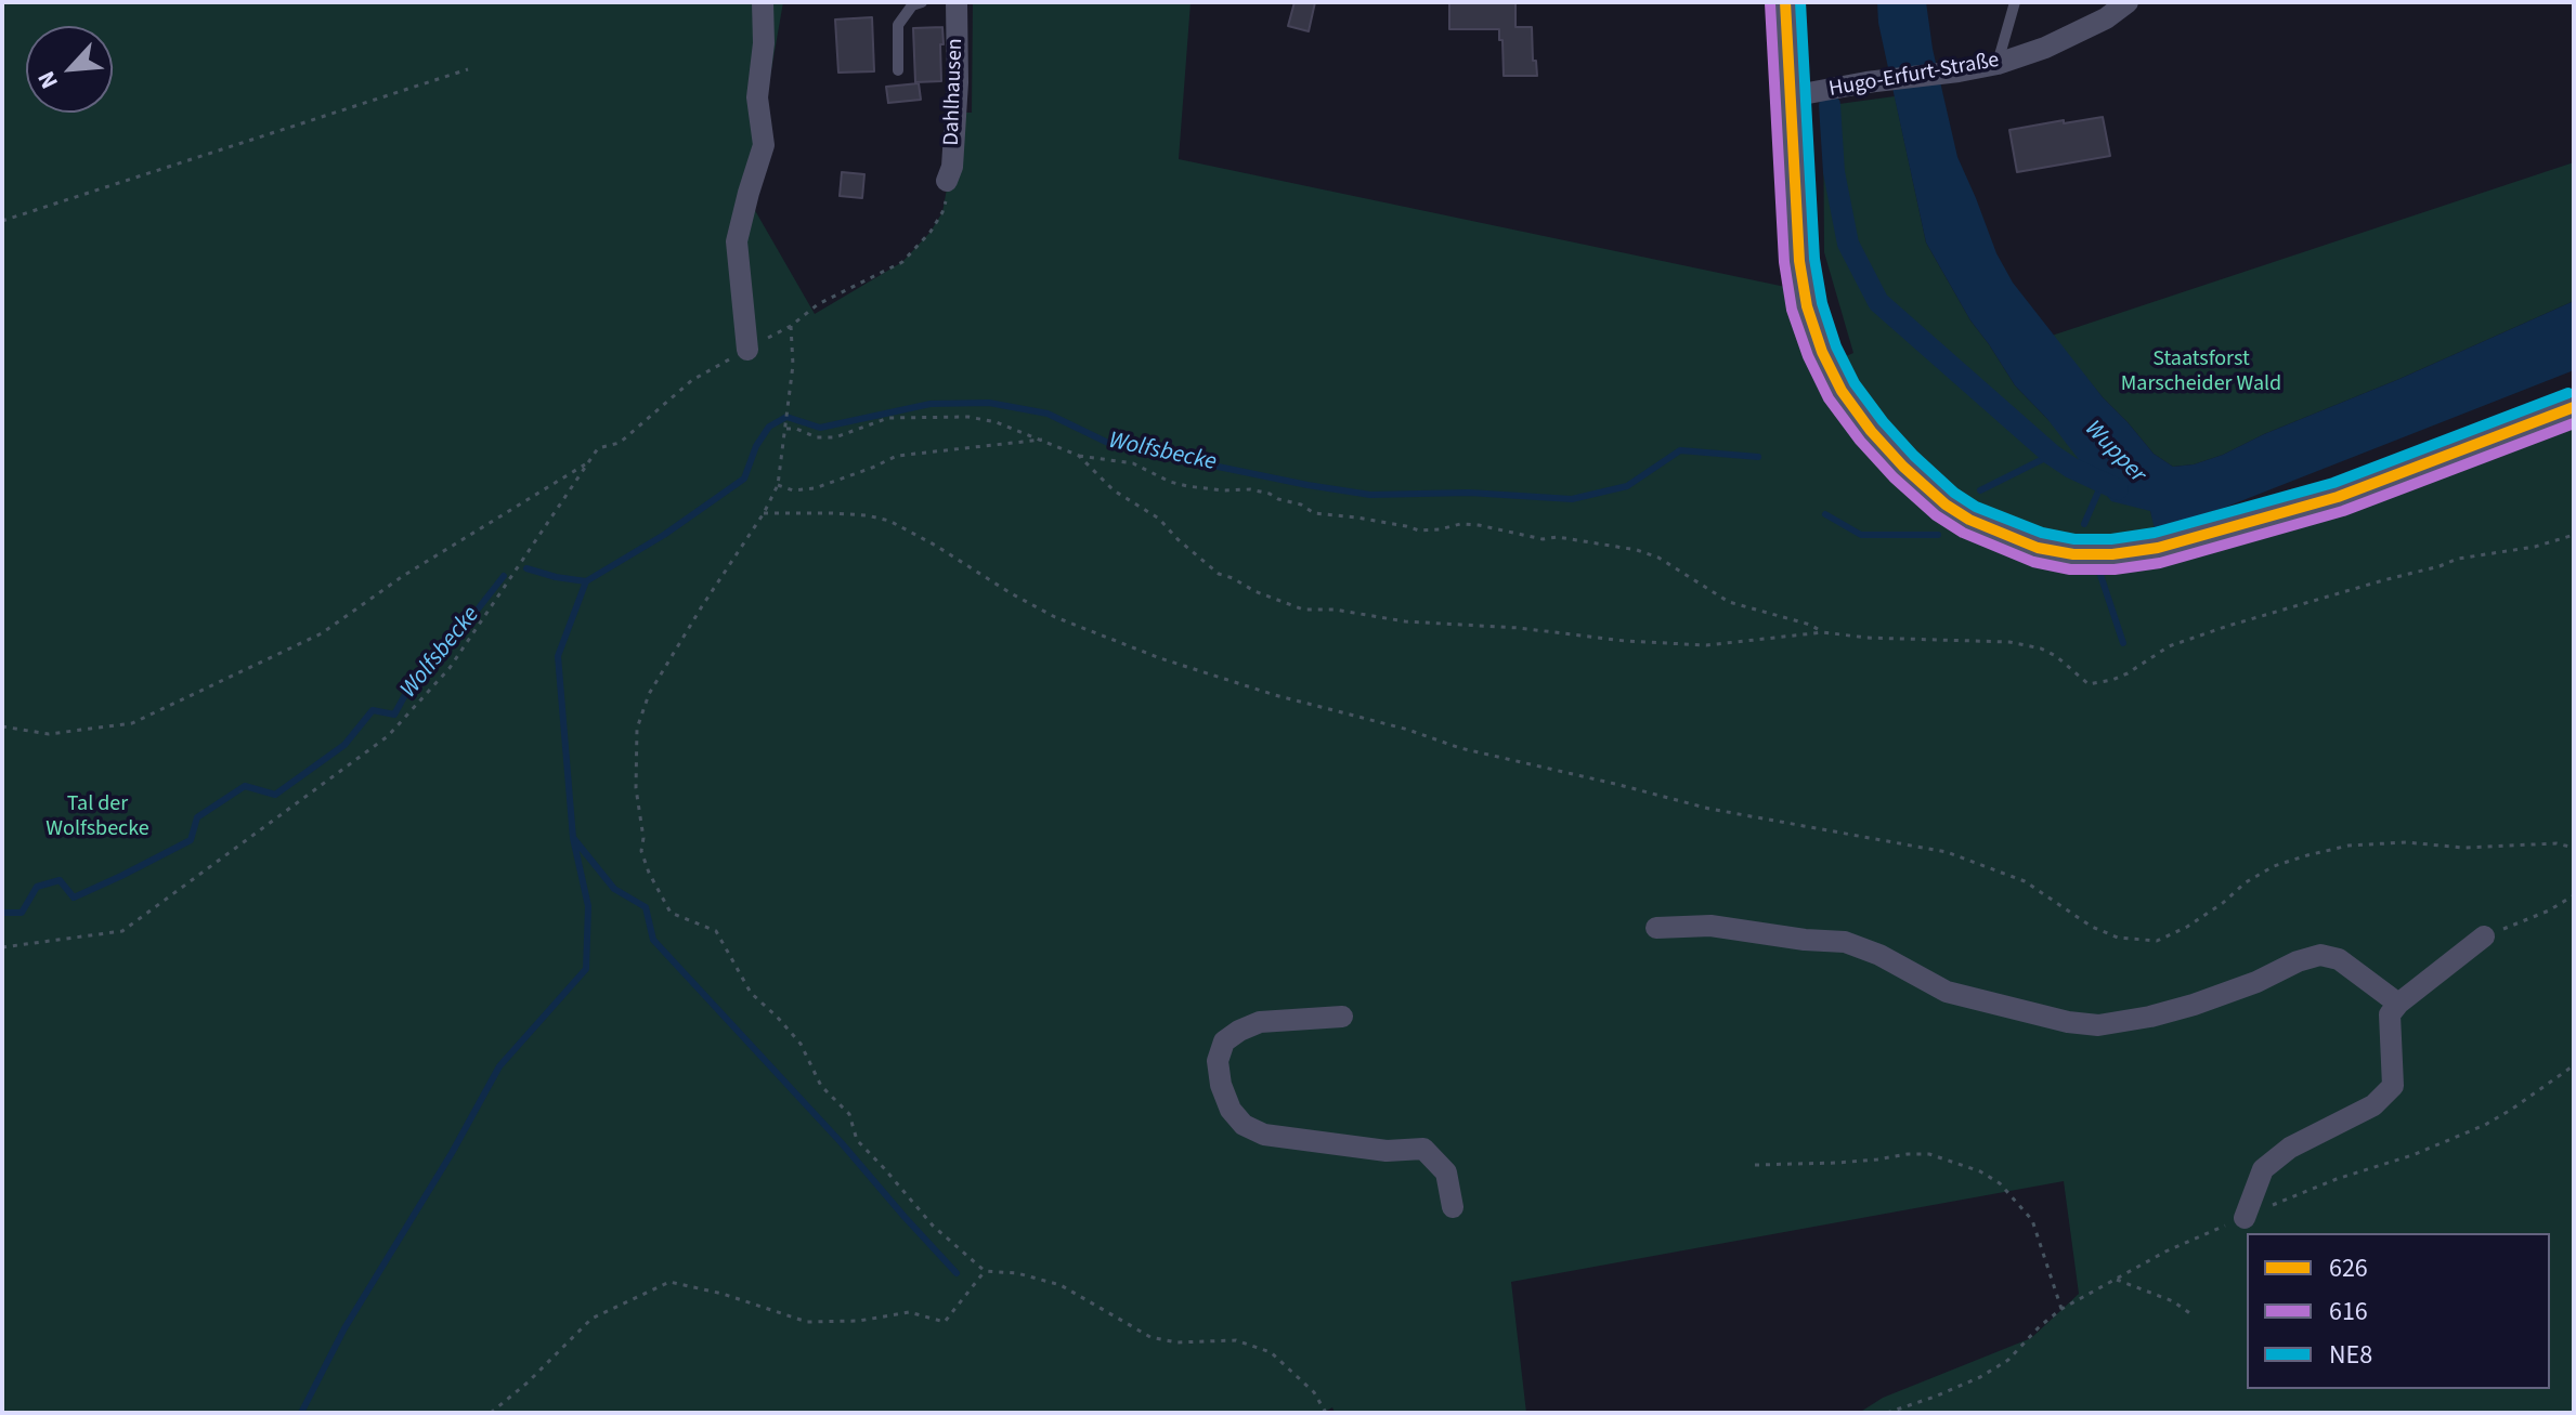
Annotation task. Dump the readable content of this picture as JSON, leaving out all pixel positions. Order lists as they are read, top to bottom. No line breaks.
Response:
{"streets":{"street":["Hugo-Erfurt-Straße","Dahlhausen"]},"water":["Wolfsbecke","Wupper"],"parks":["Staatsforst Marscheider Wald","Tal der Wolfsbecke"],"lines":["transit line 626","transit line NE8","transit line 616"],"legend":["626","616","NE8"],"north":"bottom left"}
